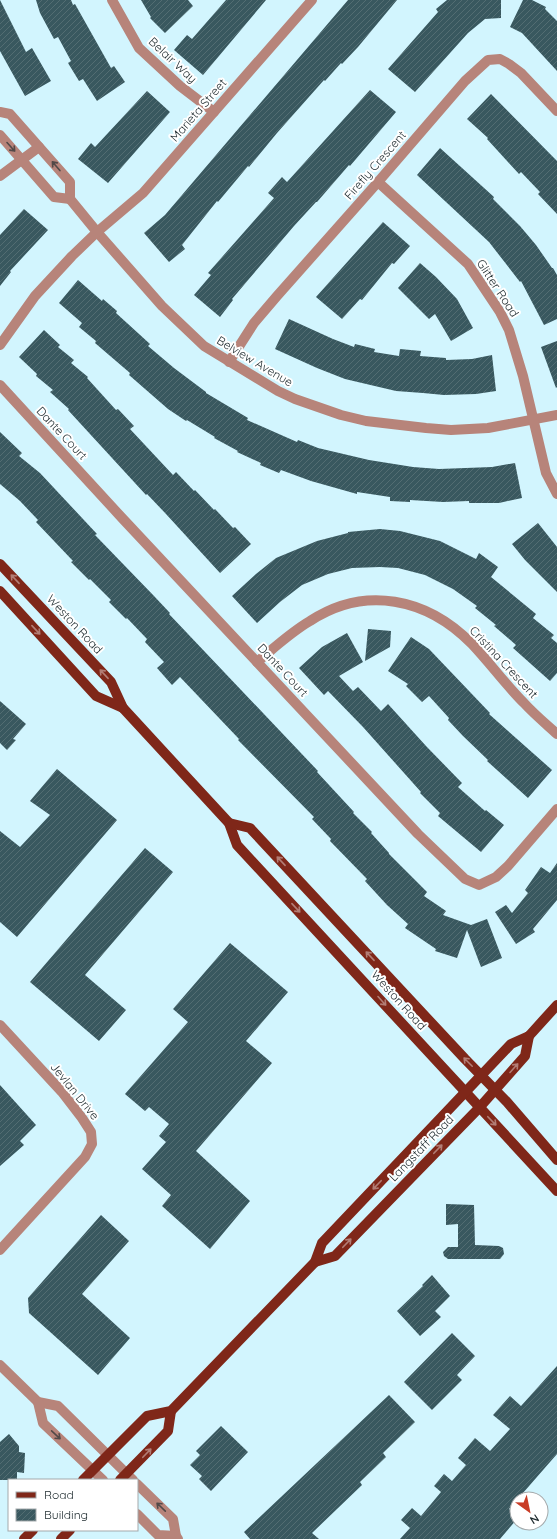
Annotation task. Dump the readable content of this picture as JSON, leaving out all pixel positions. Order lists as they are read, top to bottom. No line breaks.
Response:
{"streets":{"main road":["Weston Road","Langstaff Road"],"street":["Belair Way","Marieta Street","Firefly Crescent","Glitter Road","Belview Avenue","Dante Court","Cristina Crescent","Jevlan Drive"]},"crossings":[["Belair Way","Marieta Street"],["Marieta Street","Belview Avenue"],["Firefly Crescent","Glitter Road"],["Firefly Crescent","Belview Avenue"],["Glitter Road","Belview Avenue"],["Dante Court","Cristina Crescent"],["Weston Road","Langstaff Road"]],"legend":["Road","Building"],"north":"bottom right"}
